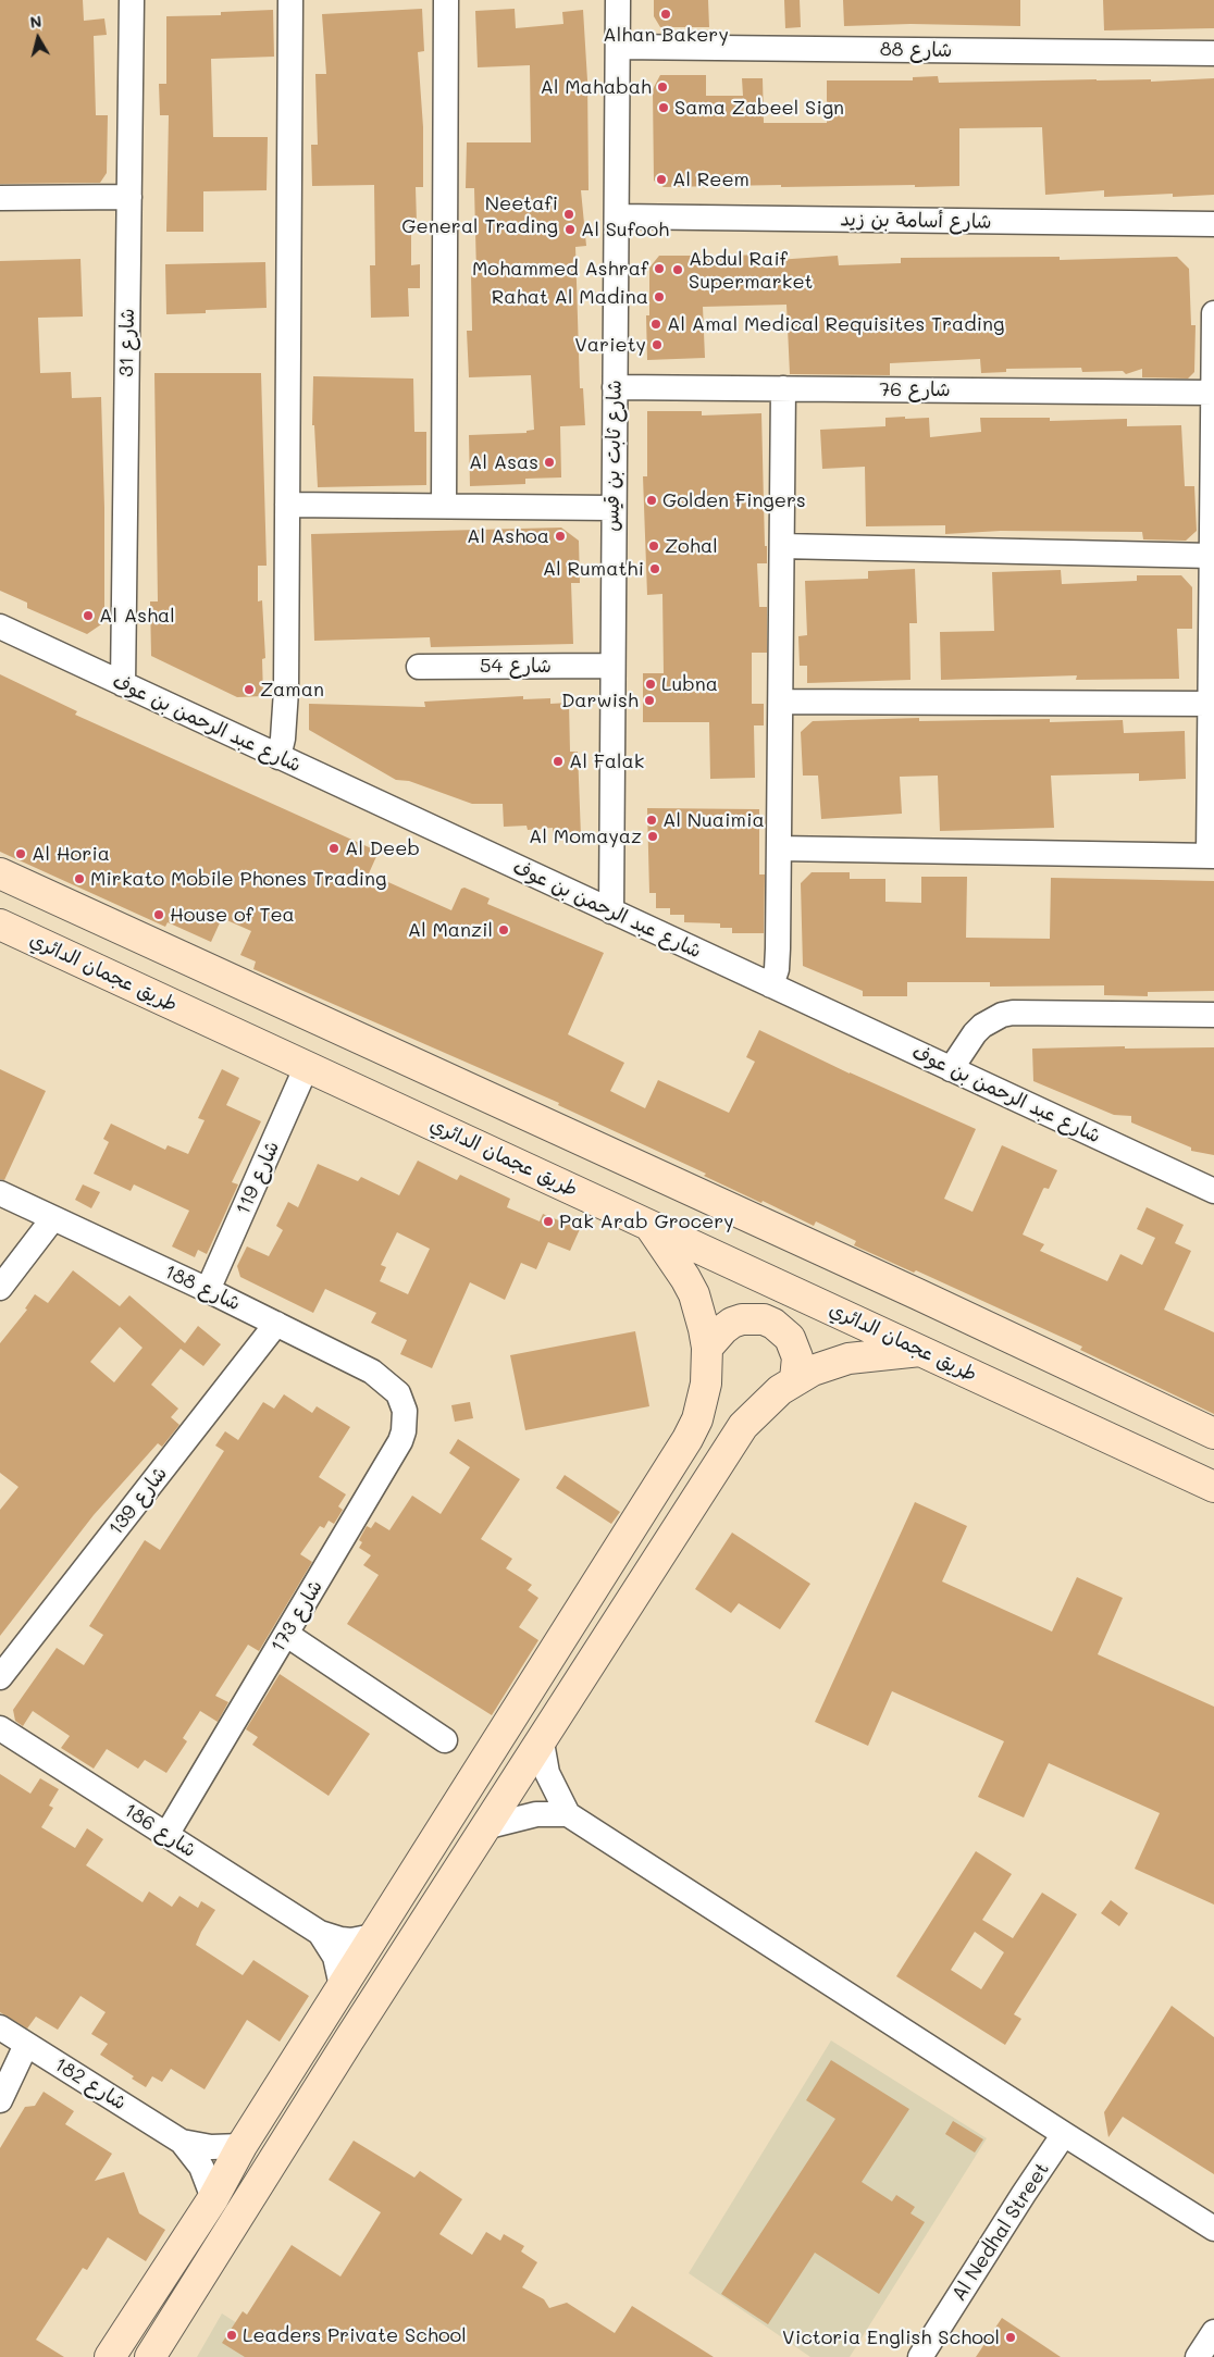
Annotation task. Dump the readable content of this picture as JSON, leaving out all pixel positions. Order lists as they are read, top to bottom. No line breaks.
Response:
{"streets":{"street":["شارع 88","شارع أسامة بن زيد","شارع 31","شارع 76","شارع ثابت بن قيس","شارع 54","شارع عبد الرحمن بن عوف","طريق عجمان الدائري","شارع 119","شارع 188","شارع 139","شارع 173","شارع 186","شارع 182","Al Nedhal Street"]},"crossings":[["شارع 88","شارع ثابت بن قيس"],["شارع أسامة بن زيد","شارع ثابت بن قيس"],["شارع 31","شارع عبد الرحمن بن عوف"],["شارع 76","شارع ثابت بن قيس"],["شارع ثابت بن قيس","شارع 54"],["شارع ثابت بن قيس","شارع عبد الرحمن بن عوف"],["طريق عجمان الدائري","شارع 119"],["شارع 119","شارع 188"],["شارع 188","شارع 139"],["شارع 188","شارع 173"],["شارع 173","شارع 186"]],"places":["Alhan Bakery","Al Mahabah","Sama Zabeel Sign","Al Reem","Neetafi General Trading","Al Sufooh","Mohammed Ashraf","Abdul Raif Supermarket","Rahat Al Madina","Al Amal Medical Requisites Trading","Variety","Al Asas","Golden Fingers","Al Ashoa","Zohal","Al Rumathi","Al Ashal","Lubna","Zaman","Darwish","Al Falak","Al Nuaimia","Al Momayaz","Al Deeb","Al Horia","Mirkato Mobile Phones Trading","House of Tea","Al Manzil","Pak Arab Grocery","Leaders Private School","Victoria English School"],"north":"top"}
